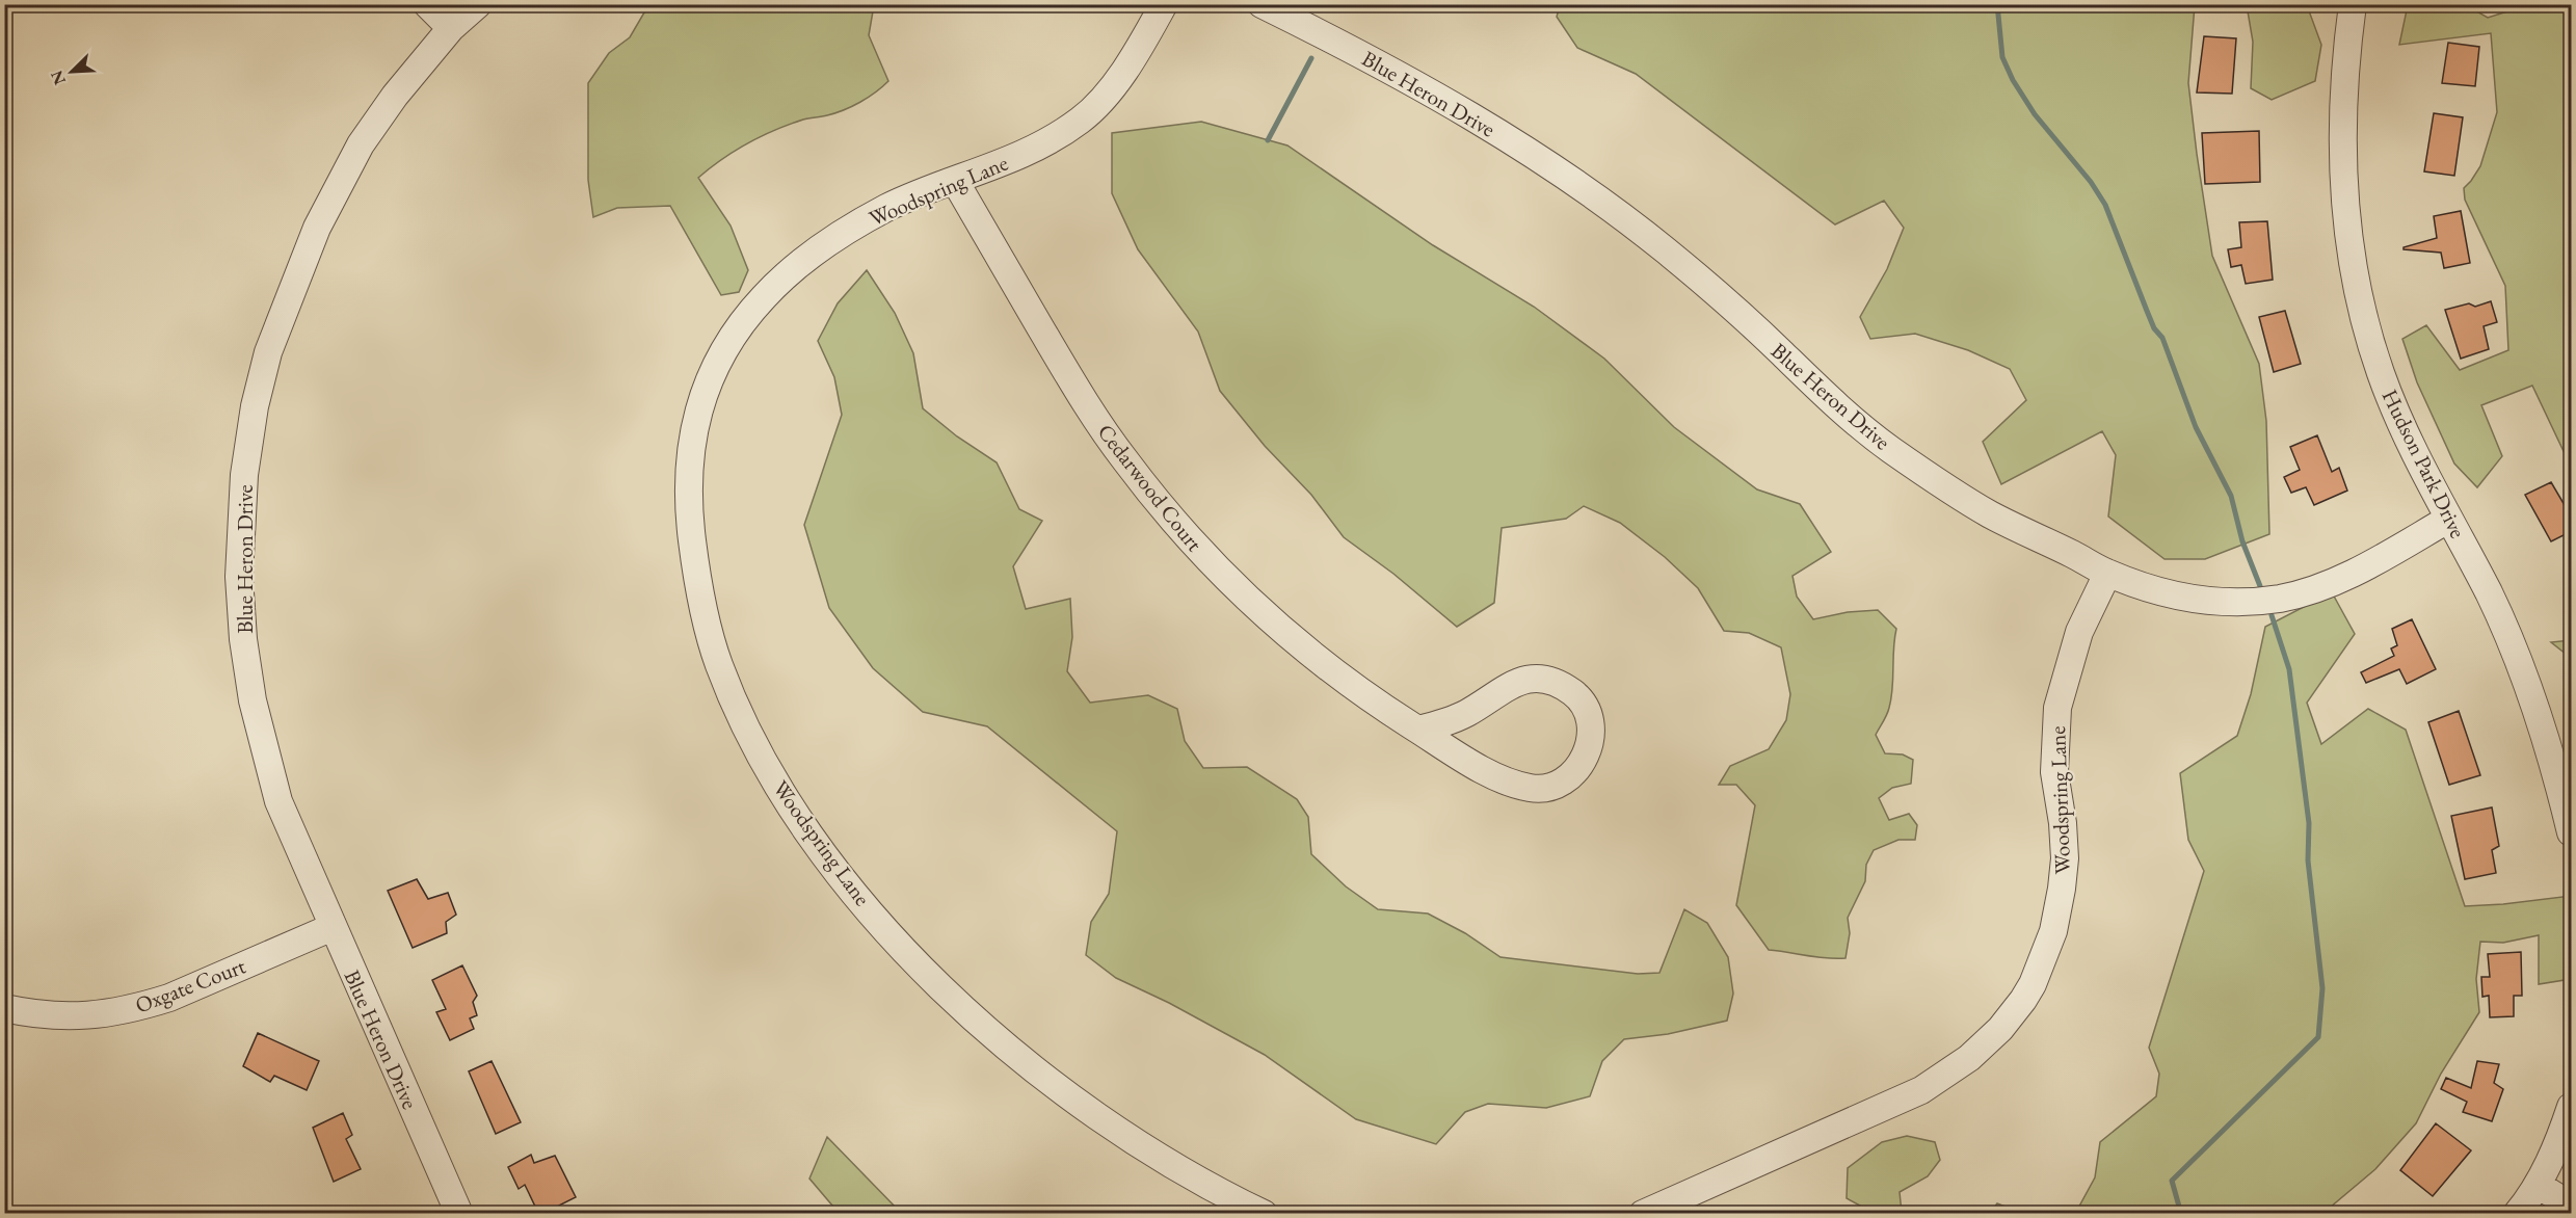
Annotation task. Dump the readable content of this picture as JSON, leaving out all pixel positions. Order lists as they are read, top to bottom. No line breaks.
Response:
{"streets":{"street":["Blue Heron Drive","Woodspring Lane","Hudson Park Drive","Cedarwood Court","Oxgate Court"]},"crossings":[["Blue Heron Drive","Woodspring Lane"],["Blue Heron Drive","Hudson Park Drive"],["Blue Heron Drive","Oxgate Court"],["Woodspring Lane","Cedarwood Court"]],"north":"bottom left"}
